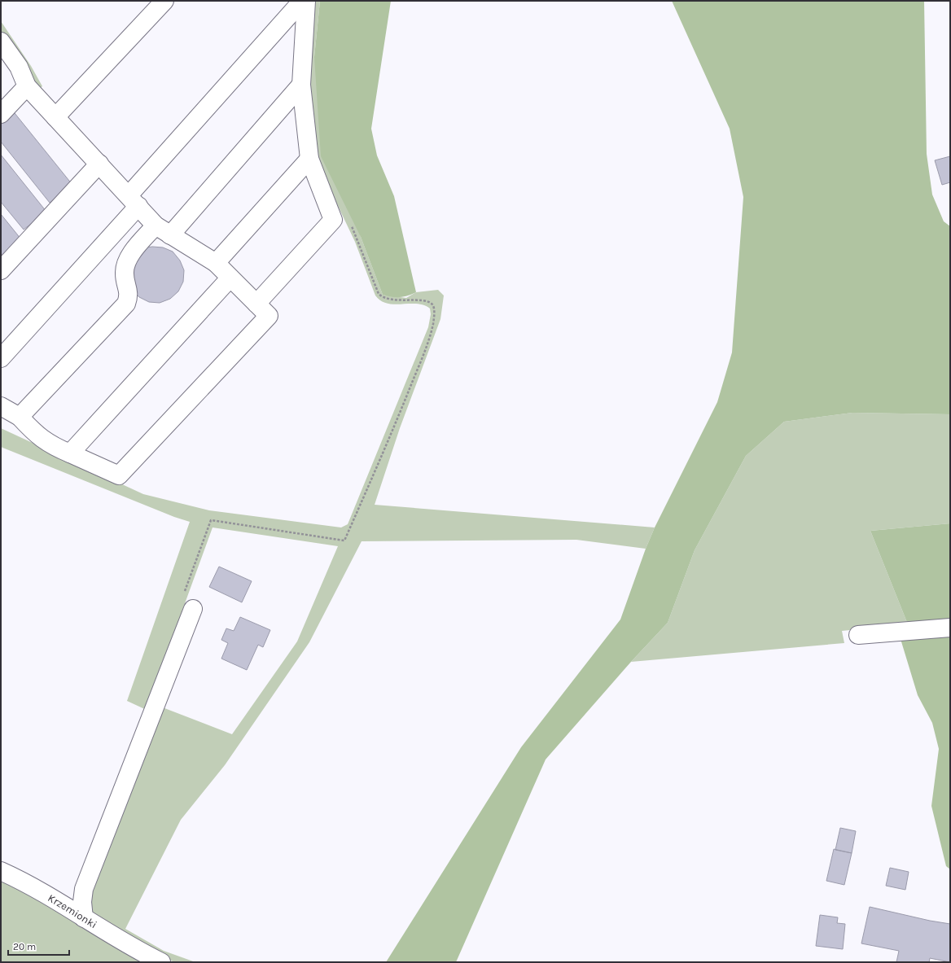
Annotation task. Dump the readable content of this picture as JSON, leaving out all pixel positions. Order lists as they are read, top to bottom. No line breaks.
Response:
{"streets":{"street":["Krzemionki"]},"scale_bar":"20 m"}
